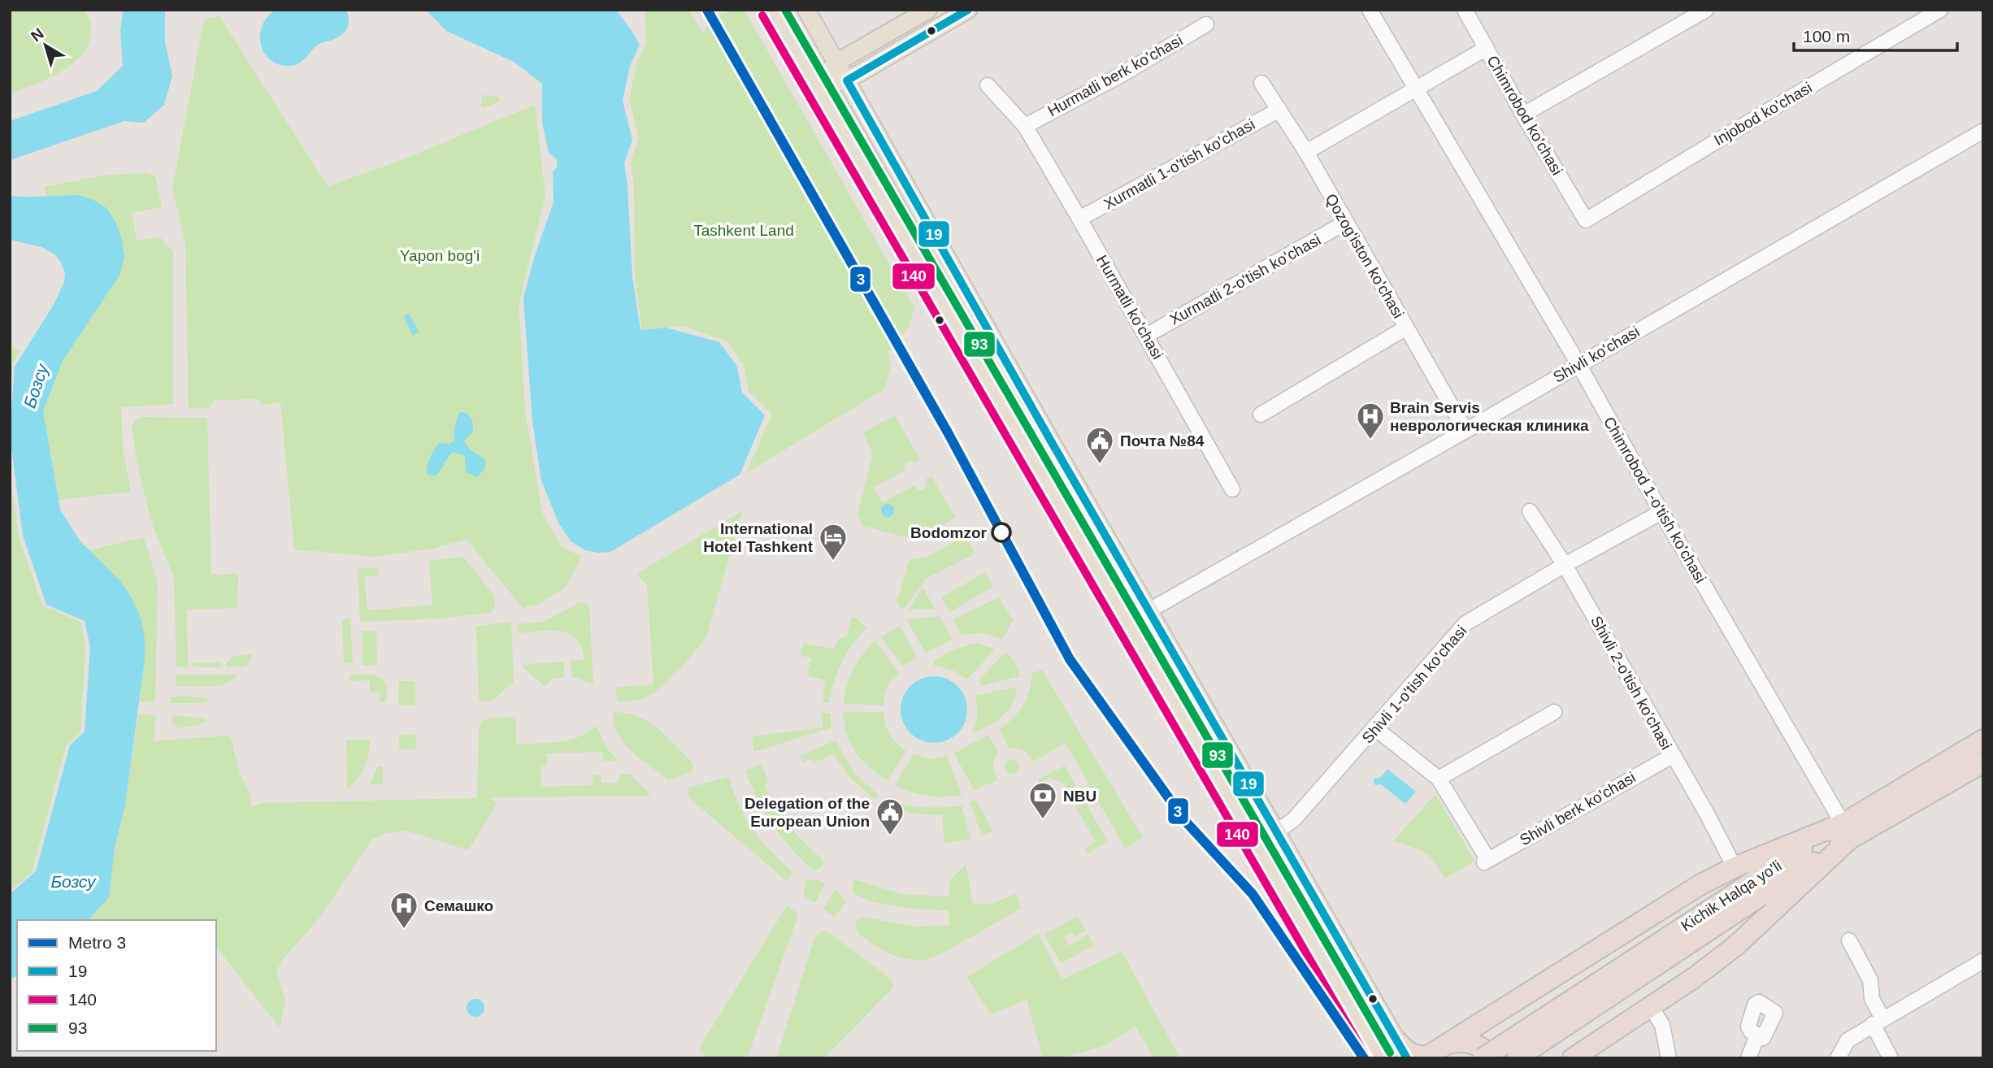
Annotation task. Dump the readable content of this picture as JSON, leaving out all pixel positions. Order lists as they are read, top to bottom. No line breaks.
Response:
{"streets":{"highway":["Kichik Halqa yo'li"],"street":["Hurmatli berk ko'chasi","Injobod ko'chasi","Chimrobod ko'chasi","Xurmatli 1-o'tish ko'chasi","Qozog'iston ko'chasi","Xurmatli 2-o'tish ko'chasi","Hurmatli ko'chasi","Shivli ko'chasi","Chimrobod 1-o'tish ko'chasi","Shivli 2-o'tish ko'chasi","Shivli 1-o'tish ko'chasi","Shivli berk ko'chasi"]},"crossings":[["Hurmatli berk ko'chasi","Hurmatli ko'chasi"],["Injobod ko'chasi","Chimrobod ko'chasi"],["Xurmatli 1-o'tish ko'chasi","Qozog'iston ko'chasi"],["Xurmatli 1-o'tish ko'chasi","Hurmatli ko'chasi"],["Qozog'iston ko'chasi","Xurmatli 2-o'tish ko'chasi"],["Qozog'iston ko'chasi","Shivli ko'chasi"],["Xurmatli 2-o'tish ko'chasi","Hurmatli ko'chasi"],["Shivli ko'chasi","Chimrobod 1-o'tish ko'chasi"],["Chimrobod 1-o'tish ko'chasi","Shivli 1-o'tish ko'chasi"],["Chimrobod 1-o'tish ko'chasi","Kichik Halqa yo'li"],["Shivli 2-o'tish ko'chasi","Shivli 1-o'tish ko'chasi"],["Shivli 2-o'tish ko'chasi","Shivli berk ko'chasi"]],"water":["Бозсу"],"parks":["Tashkent Land","Yapon bog'i"],"places":{"hospital":["Brain Servis неврологическая клиника","Семашко"],"public building":["Почта №84","Delegation of the European Union"],"other":["Bodomzor"],"hotel":["International Hotel Tashkent"],"bank":["NBU"]},"lines":["metro line 3","transit line 19","transit line 93","transit line 140"],"legend":["Metro 3","19","140","93"],"scale_bar":"100 m","north":"top left"}
